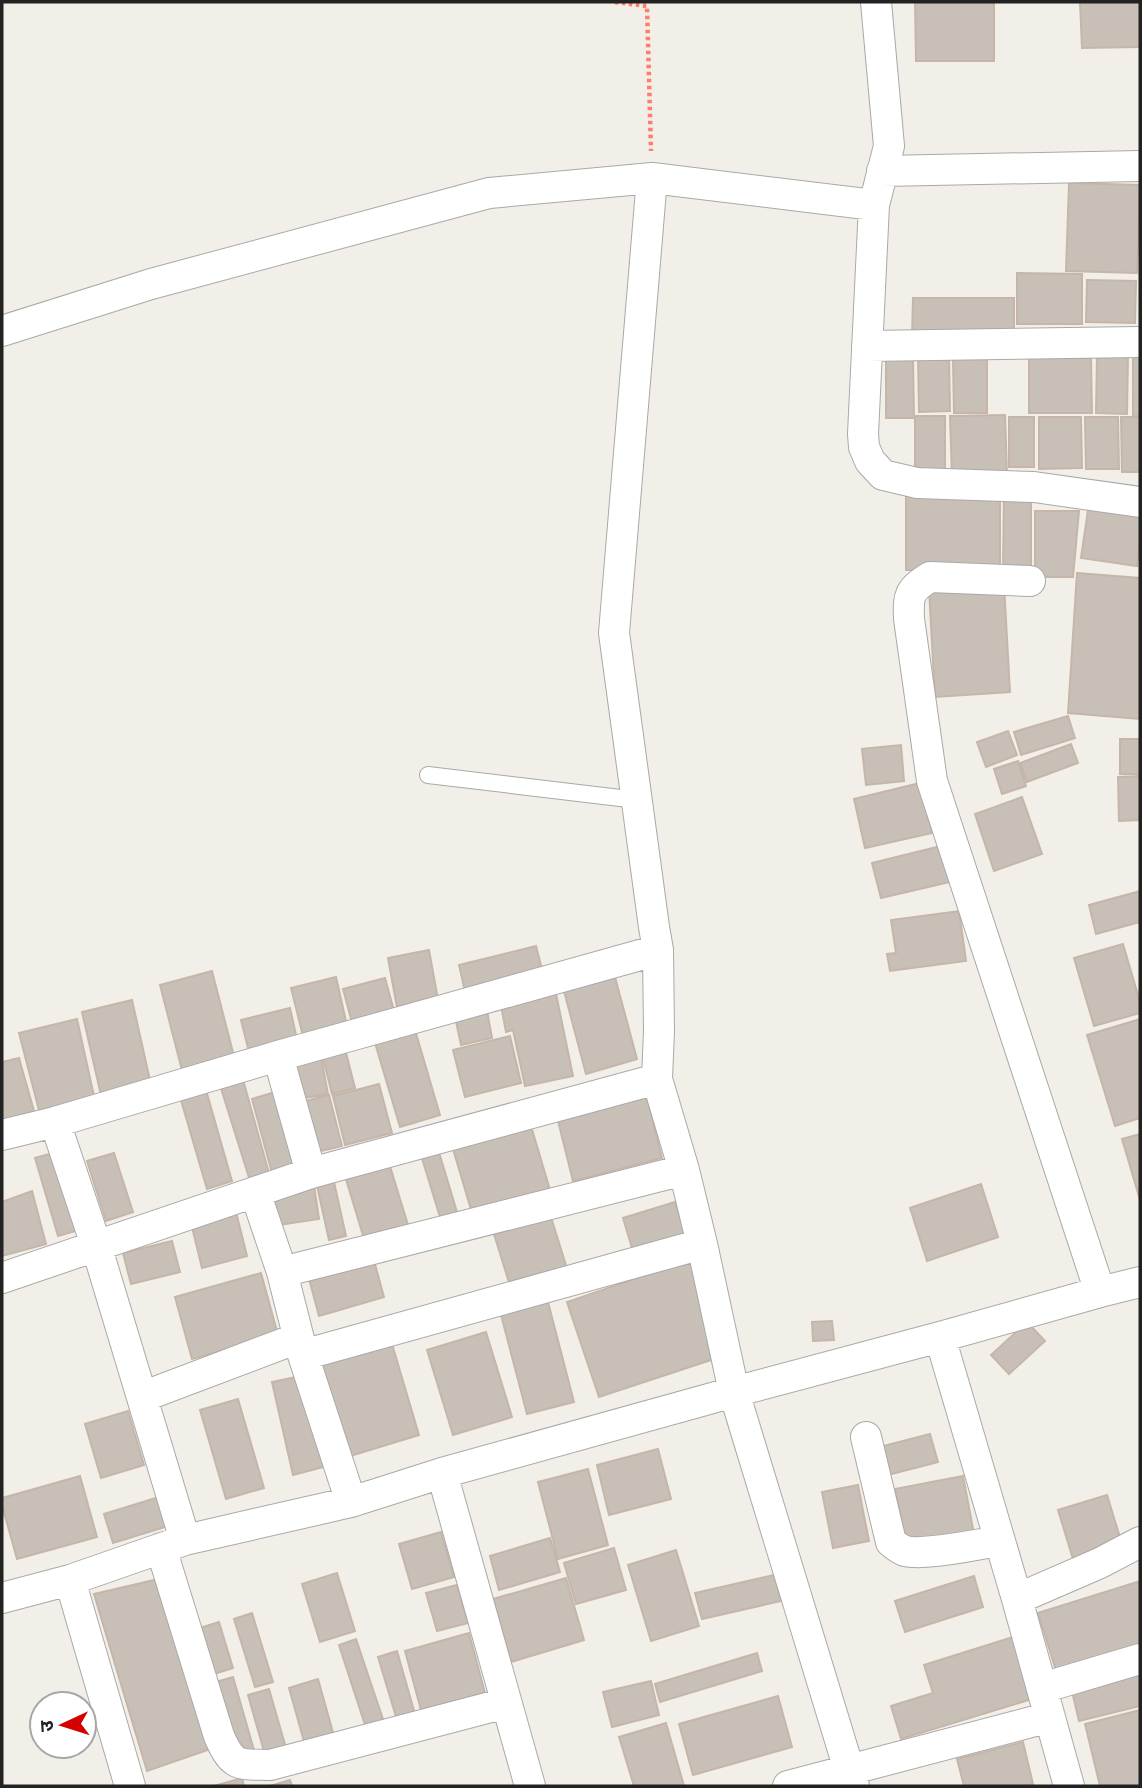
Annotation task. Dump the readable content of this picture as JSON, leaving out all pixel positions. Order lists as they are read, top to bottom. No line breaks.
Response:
{"north":"left"}
